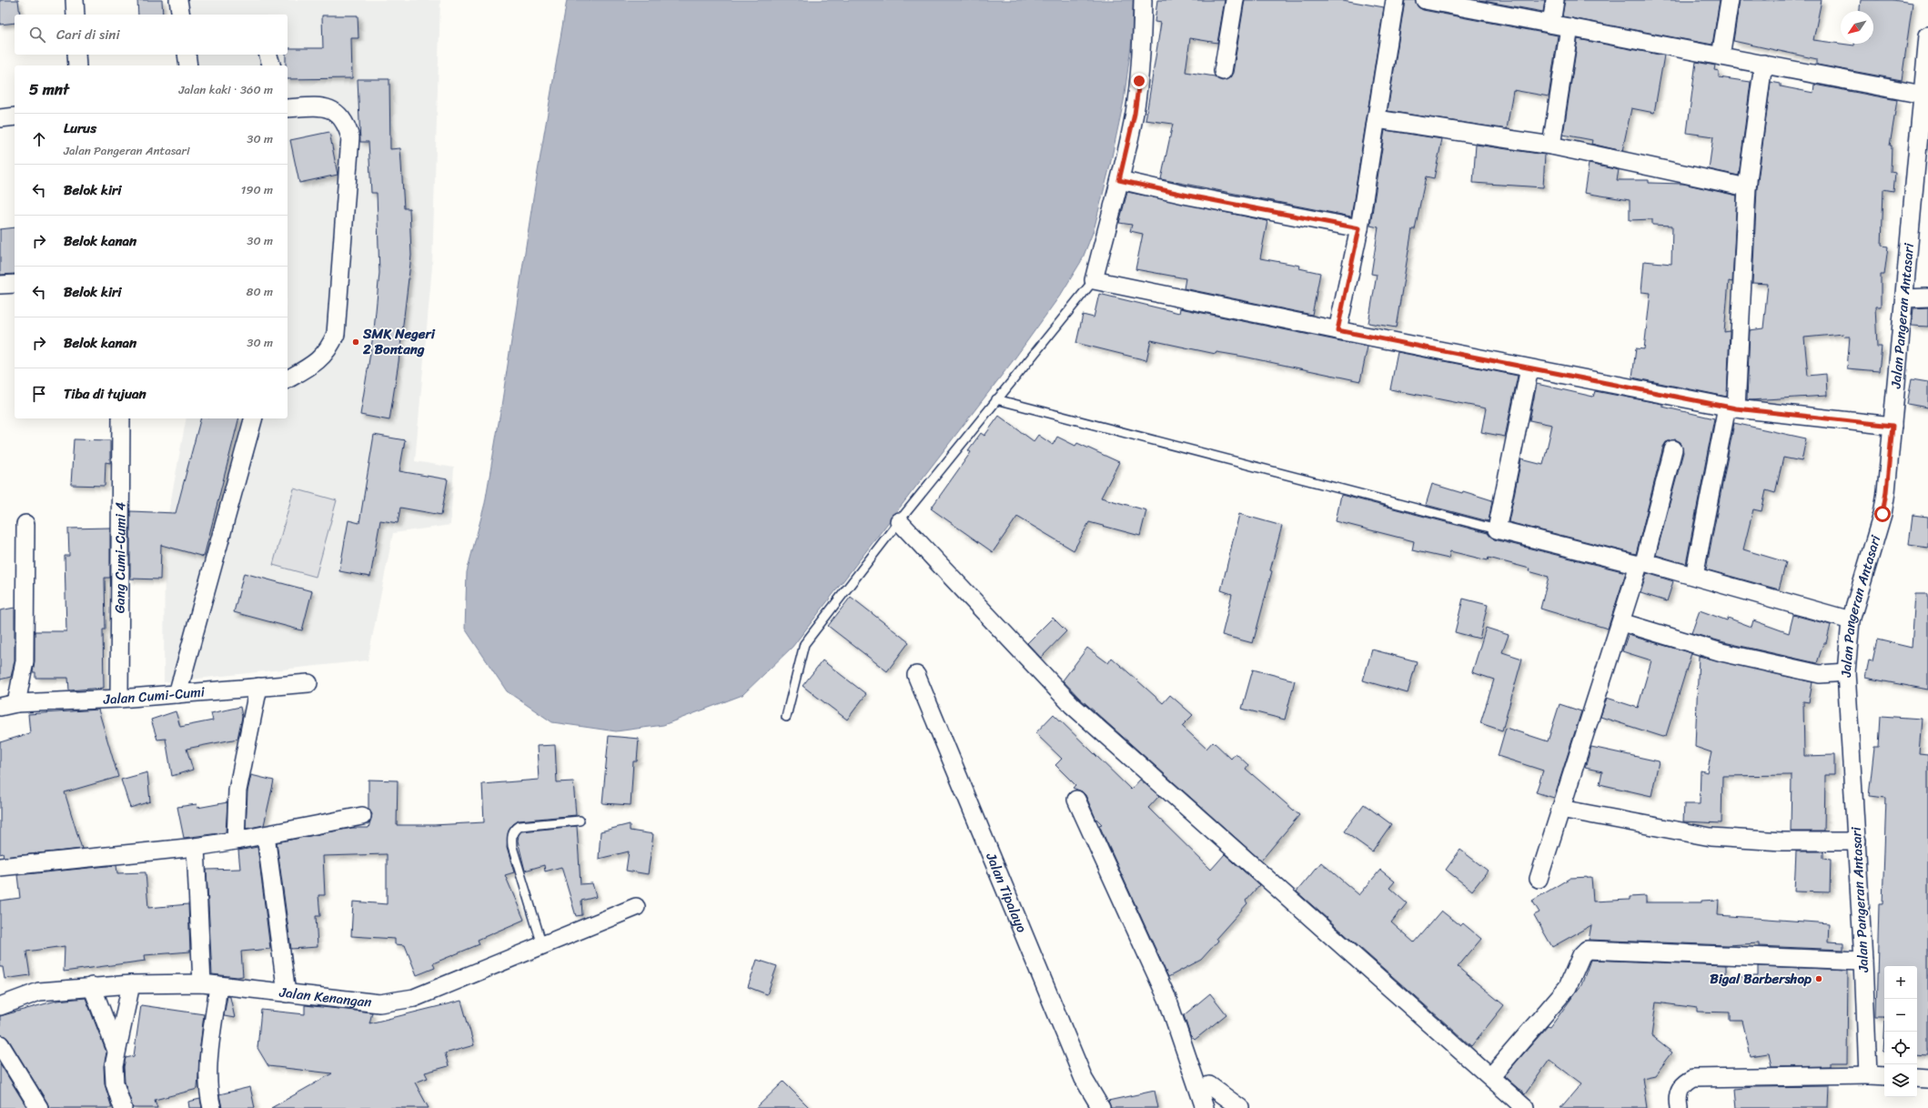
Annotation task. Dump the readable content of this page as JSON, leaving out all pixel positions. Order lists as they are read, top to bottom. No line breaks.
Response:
{"streets":{"street":["Jalan Pangeran Antasari","Gang Cumi-Cumi 4","Jalan Cumi-Cumi","Jalan Tipalayo","Jalan Kenangan"]},"crossings":[["Gang Cumi-Cumi 4","Jalan Cumi-Cumi"]],"places":["SMK Negeri 2 Bontang","Bigal Barbershop"],"north":"bottom left","page":{"search":"Cari di sini","heading":["5 mnt","Jalan kaki · 360 m"],"list":[["Lurus","Jalan Pangeran Antasari","30 m"],["Belok kiri","190 m"],["Belok kanan","30 m"],["Belok kiri","80 m"],["Belok kanan","30 m"],"Tiba di tujuan"],"map_buttons":["+","−"]}}
